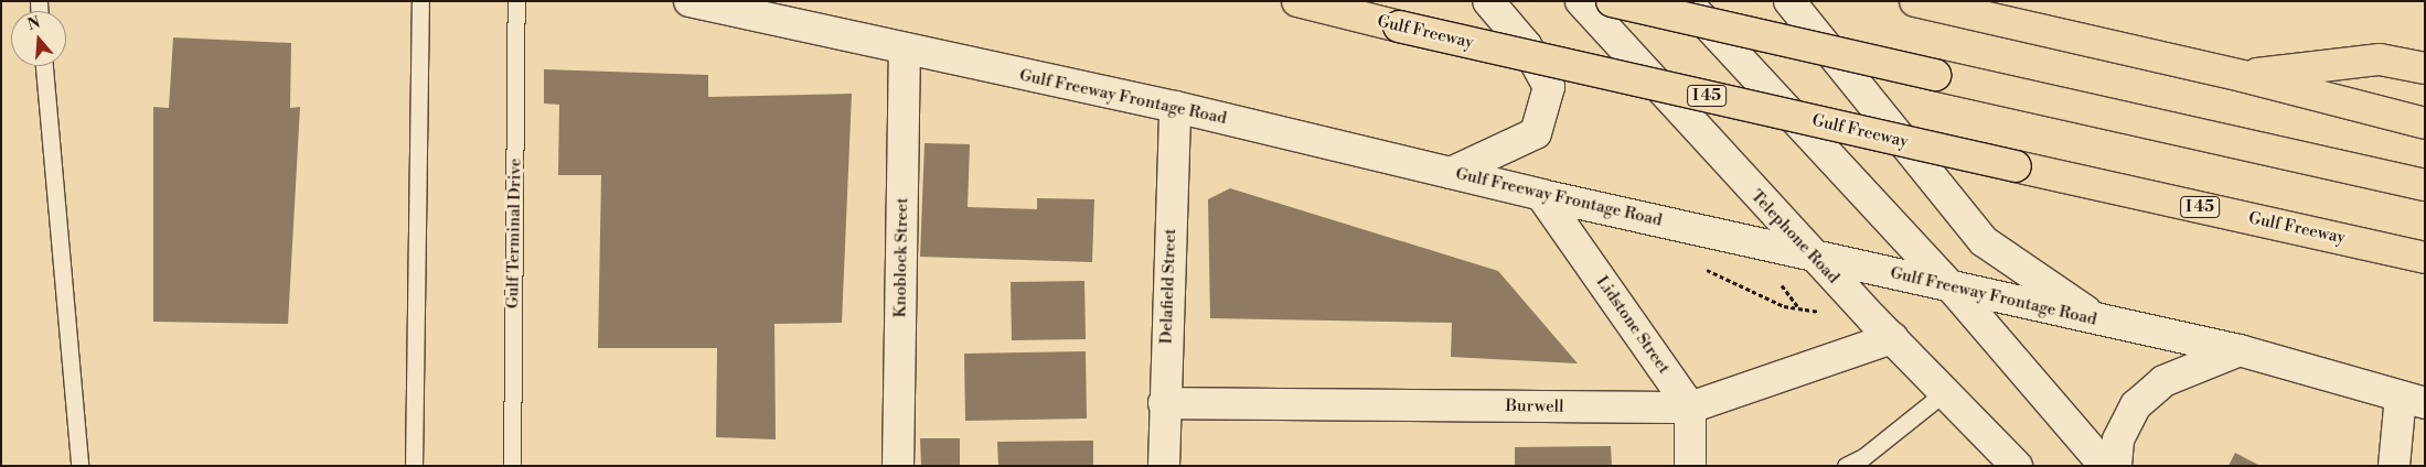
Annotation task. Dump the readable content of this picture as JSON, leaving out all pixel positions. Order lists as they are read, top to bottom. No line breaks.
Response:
{"streets":{"highway":["Gulf Freeway","I 45"],"main road":["Gulf Freeway Frontage Road","Telephone Road","Knoblock Street","Delafield Street","Lidstone Street","Burwell"],"lane":["Gulf Terminal Drive"]},"crossings":[["Gulf Freeway Frontage Road","Telephone Road"],["Gulf Freeway Frontage Road","Knoblock Street"],["Gulf Freeway Frontage Road","Delafield Street"],["Gulf Freeway Frontage Road","Lidstone Street"],["Telephone Road","Burwell"],["Delafield Street","Burwell"],["Lidstone Street","Burwell"]],"north":"top"}
